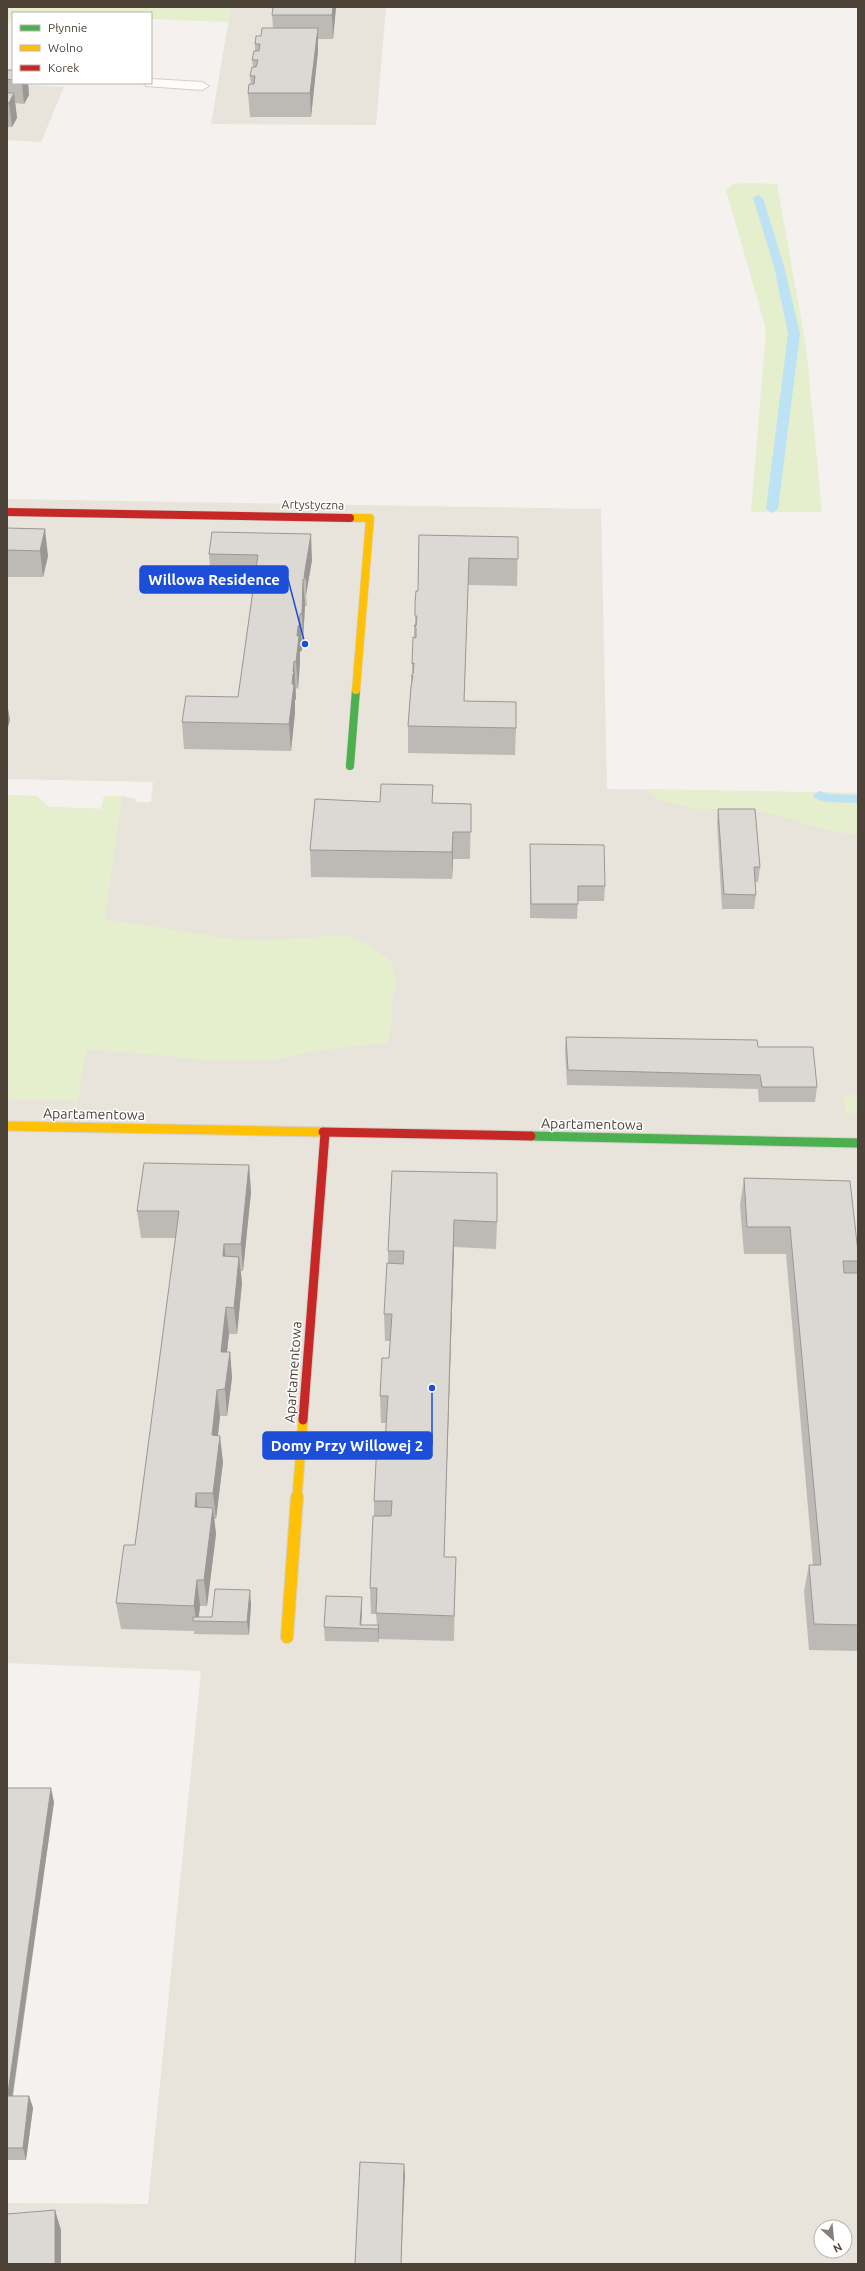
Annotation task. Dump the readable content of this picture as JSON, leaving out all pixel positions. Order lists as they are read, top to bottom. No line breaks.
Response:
{"streets":{"street":["Artystyczna","Apartamentowa"]},"places":["Willowa Residence","Domy Przy Willowej 2"],"legend":["Płynnie","Wolno","Korek"],"north":"bottom right"}
